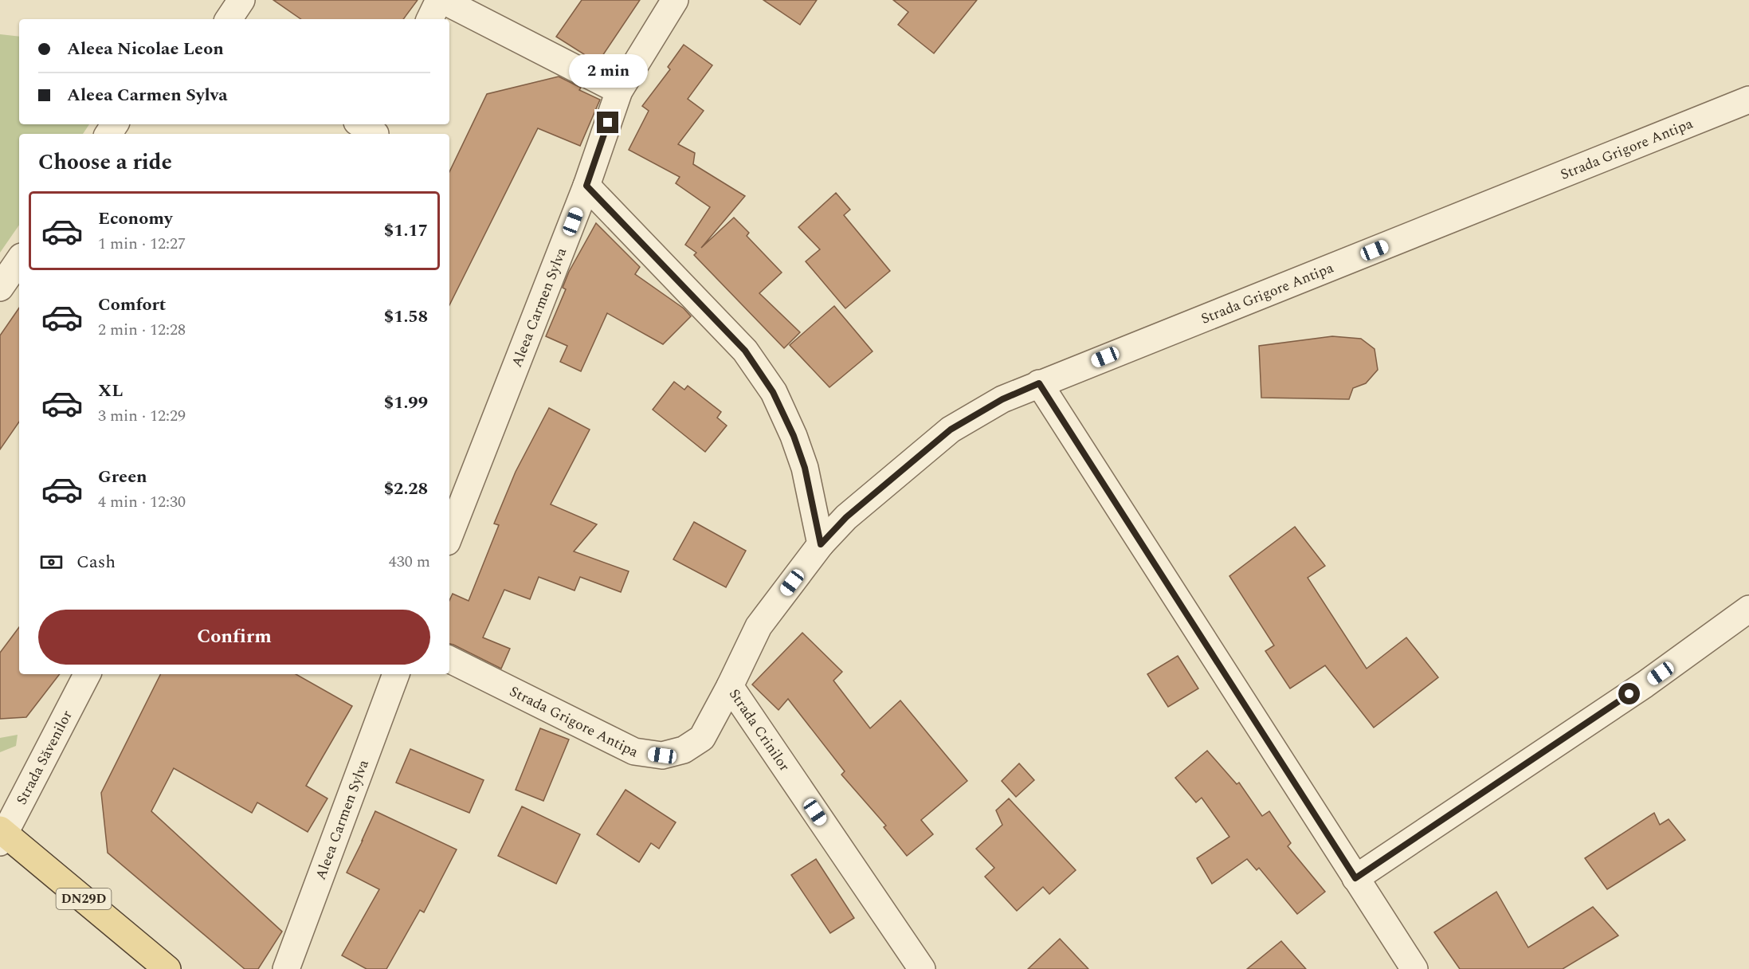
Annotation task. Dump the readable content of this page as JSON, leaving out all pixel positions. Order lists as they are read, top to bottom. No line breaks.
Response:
{"streets":{"main road":["DN29D"],"street":["Strada Grigore Antipa","Aleea Carmen Sylva","Strada Crinilor","Strada Săvenilor"]},"crossings":[["Strada Grigore Antipa","Strada Crinilor"],["Strada Săvenilor","DN29D"]],"page":{"banner":["Aleea Nicolae Leon","Aleea Carmen Sylva"],"bubble":"2 min","heading":"Choose a ride","list":[{"name":"Economy","note":"1 min · 12:27","value":"$1.17"},{"name":"Comfort","note":"2 min · 12:28","value":"$1.58"},{"name":"XL","note":"3 min · 12:29","value":"$1.99"},{"name":"Green","note":"4 min · 12:30","value":"$2.28"}],"pay":["Cash","430 m"],"buttons":"Confirm"}}
